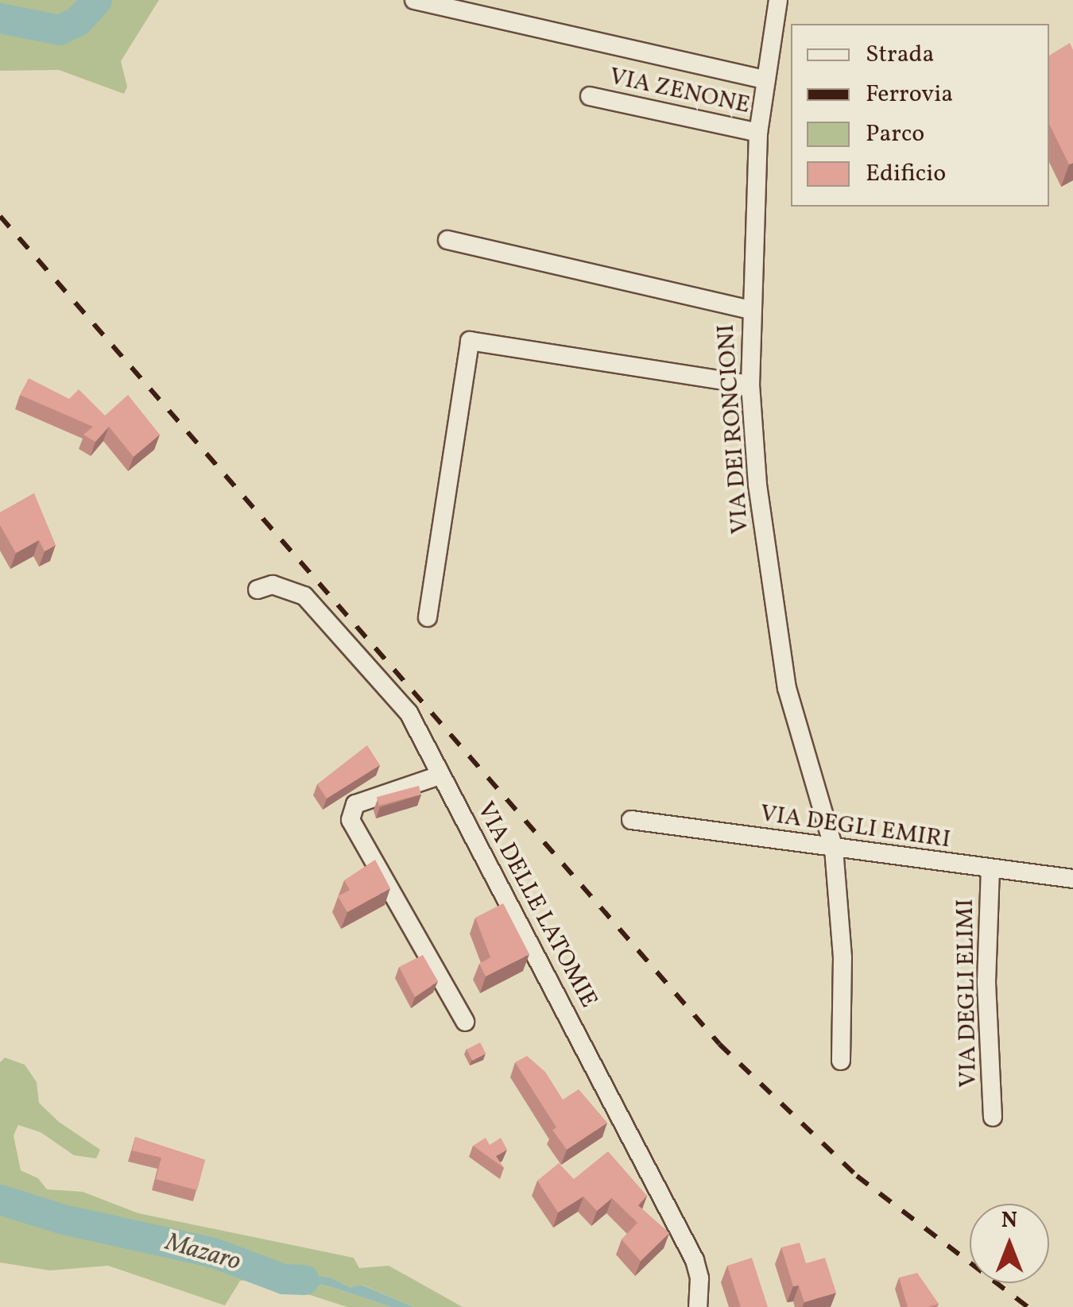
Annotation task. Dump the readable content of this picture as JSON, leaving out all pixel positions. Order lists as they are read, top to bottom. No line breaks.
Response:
{"streets":{"street":["VIA ZENONE","VIA DEI RONCIONI","VIA DEGLI EMIRI","VIA DELLE LATOMIE","VIA DEGLI ELIMI"]},"crossings":[["VIA ZENONE","VIA DEI RONCIONI"],["VIA DEI RONCIONI","VIA DEGLI EMIRI"],["VIA DEGLI EMIRI","VIA DEGLI ELIMI"]],"water":["Mazaro"],"legend":["Strada","Ferrovia","Parco","Edificio"],"north":"top"}
